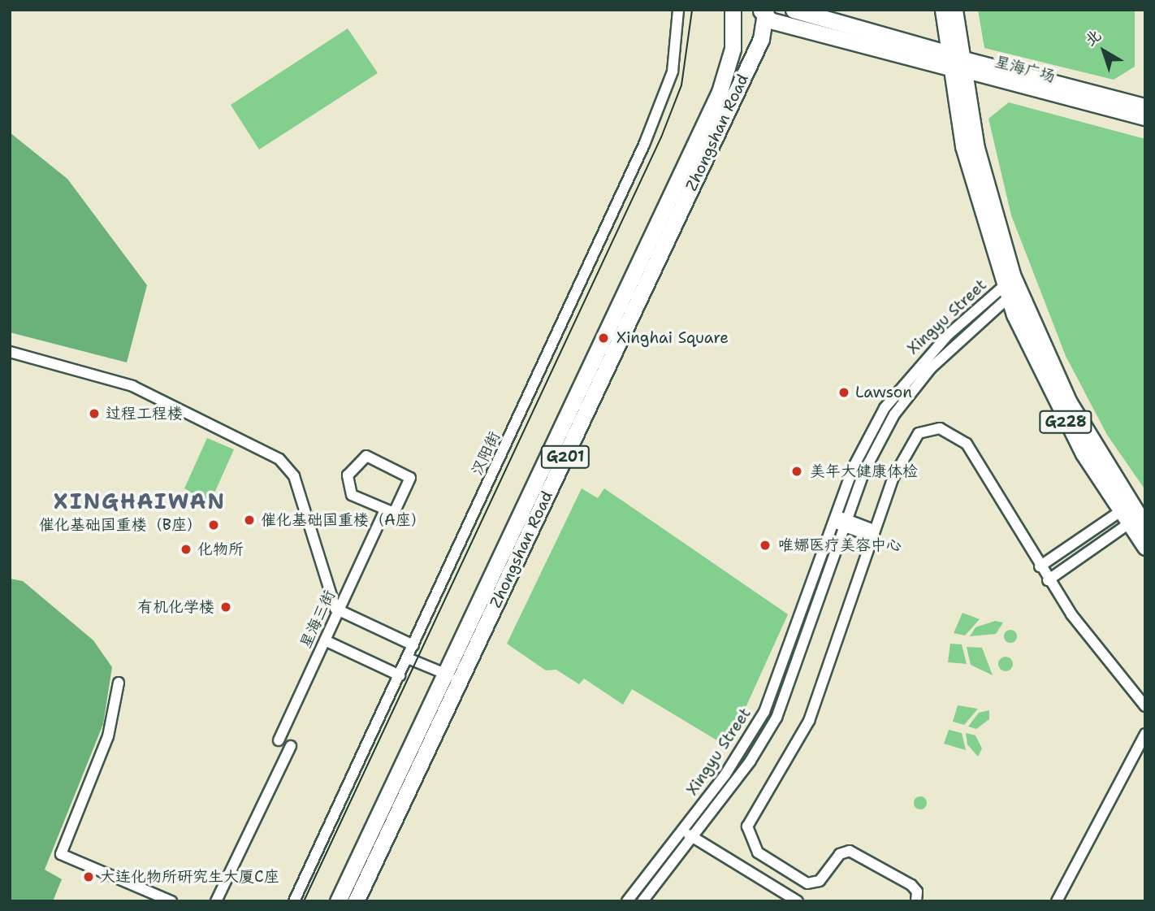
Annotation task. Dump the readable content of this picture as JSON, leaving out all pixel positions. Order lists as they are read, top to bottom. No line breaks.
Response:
{"streets":{"highway":["Zhongshan Road","G228","G201"],"main road":["星海广场"],"street":["Xingyu Street","汉阳街","星海三街"]},"crossings":[["星海广场","G228"],["Xingyu Street","G228"]],"districts":["XINGHAIWAN"],"places":["Xinghai Square","Lawson","过程工程楼","美年大健康体检","催化基础国重楼（A座）","催化基础国重楼（B座）","唯娜医疗美容中心","化物所","有机化学楼","大连化物所研究生大厦C座"],"north":"top left"}
